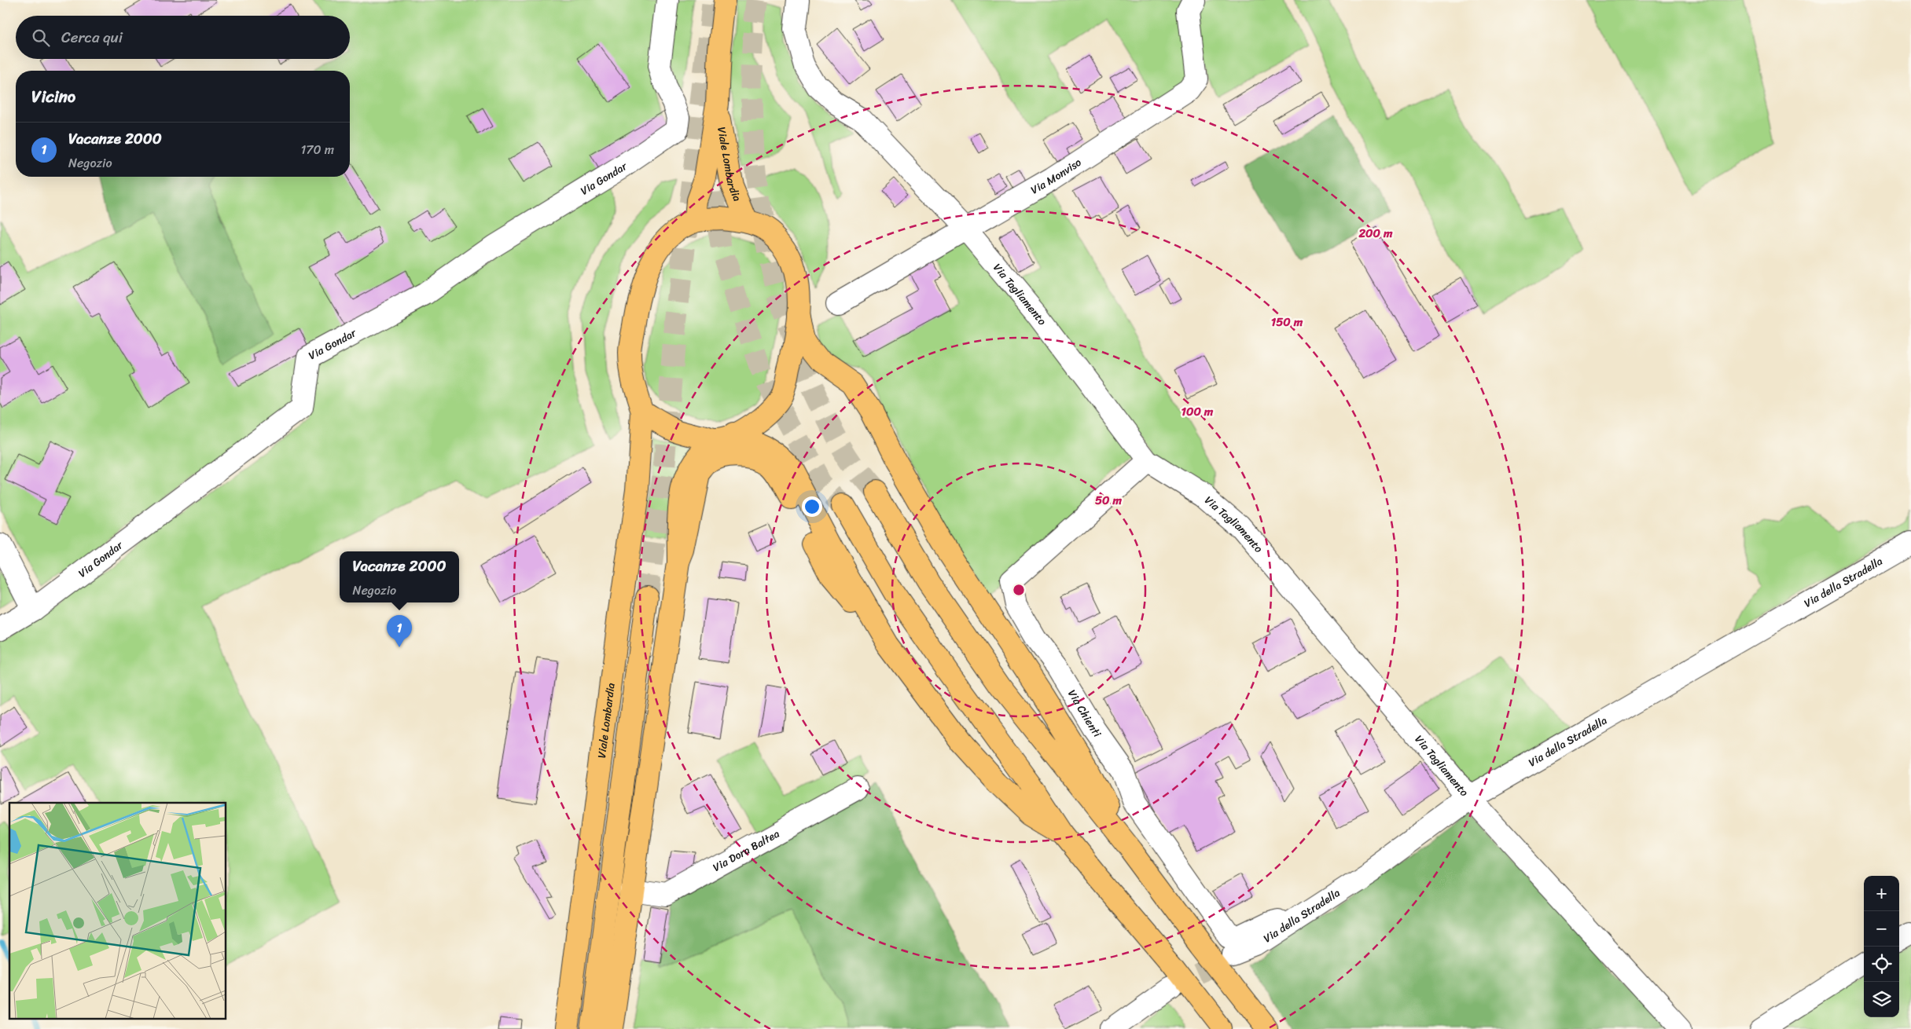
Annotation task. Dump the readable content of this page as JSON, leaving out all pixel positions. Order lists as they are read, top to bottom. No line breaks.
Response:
{"streets":{"main road":["Viale Lombardia"],"street":["Via Monviso","Via Gondar","Via Tagliamento","Via della Stradella","Via Chienti","Via Dora Baltea"]},"crossings":[["Via Monviso","Via Tagliamento"],["Via Tagliamento","Via della Stradella"],["Via Tagliamento","Via Chienti"],["Via della Stradella","Via Chienti"]],"page":{"search":"Cerca qui","heading":"Vicino","list":[{"mark":"1","name":"Vacanze 2000","note":"Negozio","value":"170 m"}],"popup":["Vacanze 2000","Negozio"],"pins":"1","map_buttons":["+","−"]},"rings":["200 m","150 m","100 m","50 m"]}
